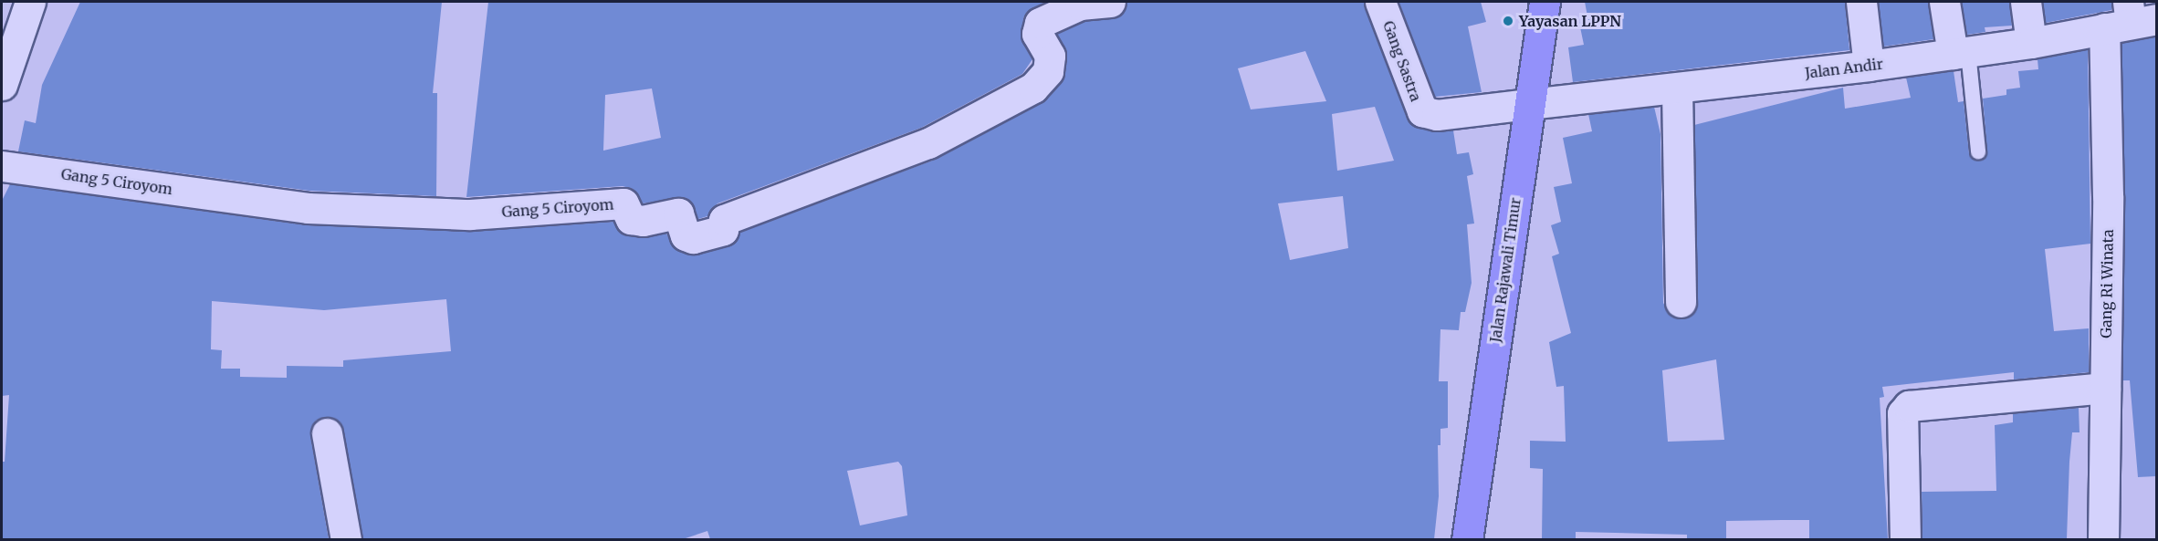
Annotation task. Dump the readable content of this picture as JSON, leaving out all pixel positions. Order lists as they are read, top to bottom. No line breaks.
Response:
{"streets":{"main road":["Jalan Rajawali Timur"],"street":["Gang Sastra","Jalan Andir","Gang 5 Ciroyom","Gang Ri Winata"]},"crossings":[["Gang Sastra","Jalan Andir"],["Gang Sastra","Jalan Rajawali Timur"],["Jalan Andir","Jalan Rajawali Timur"],["Jalan Andir","Gang Ri Winata"]],"places":["Yayasan LPPN"]}
